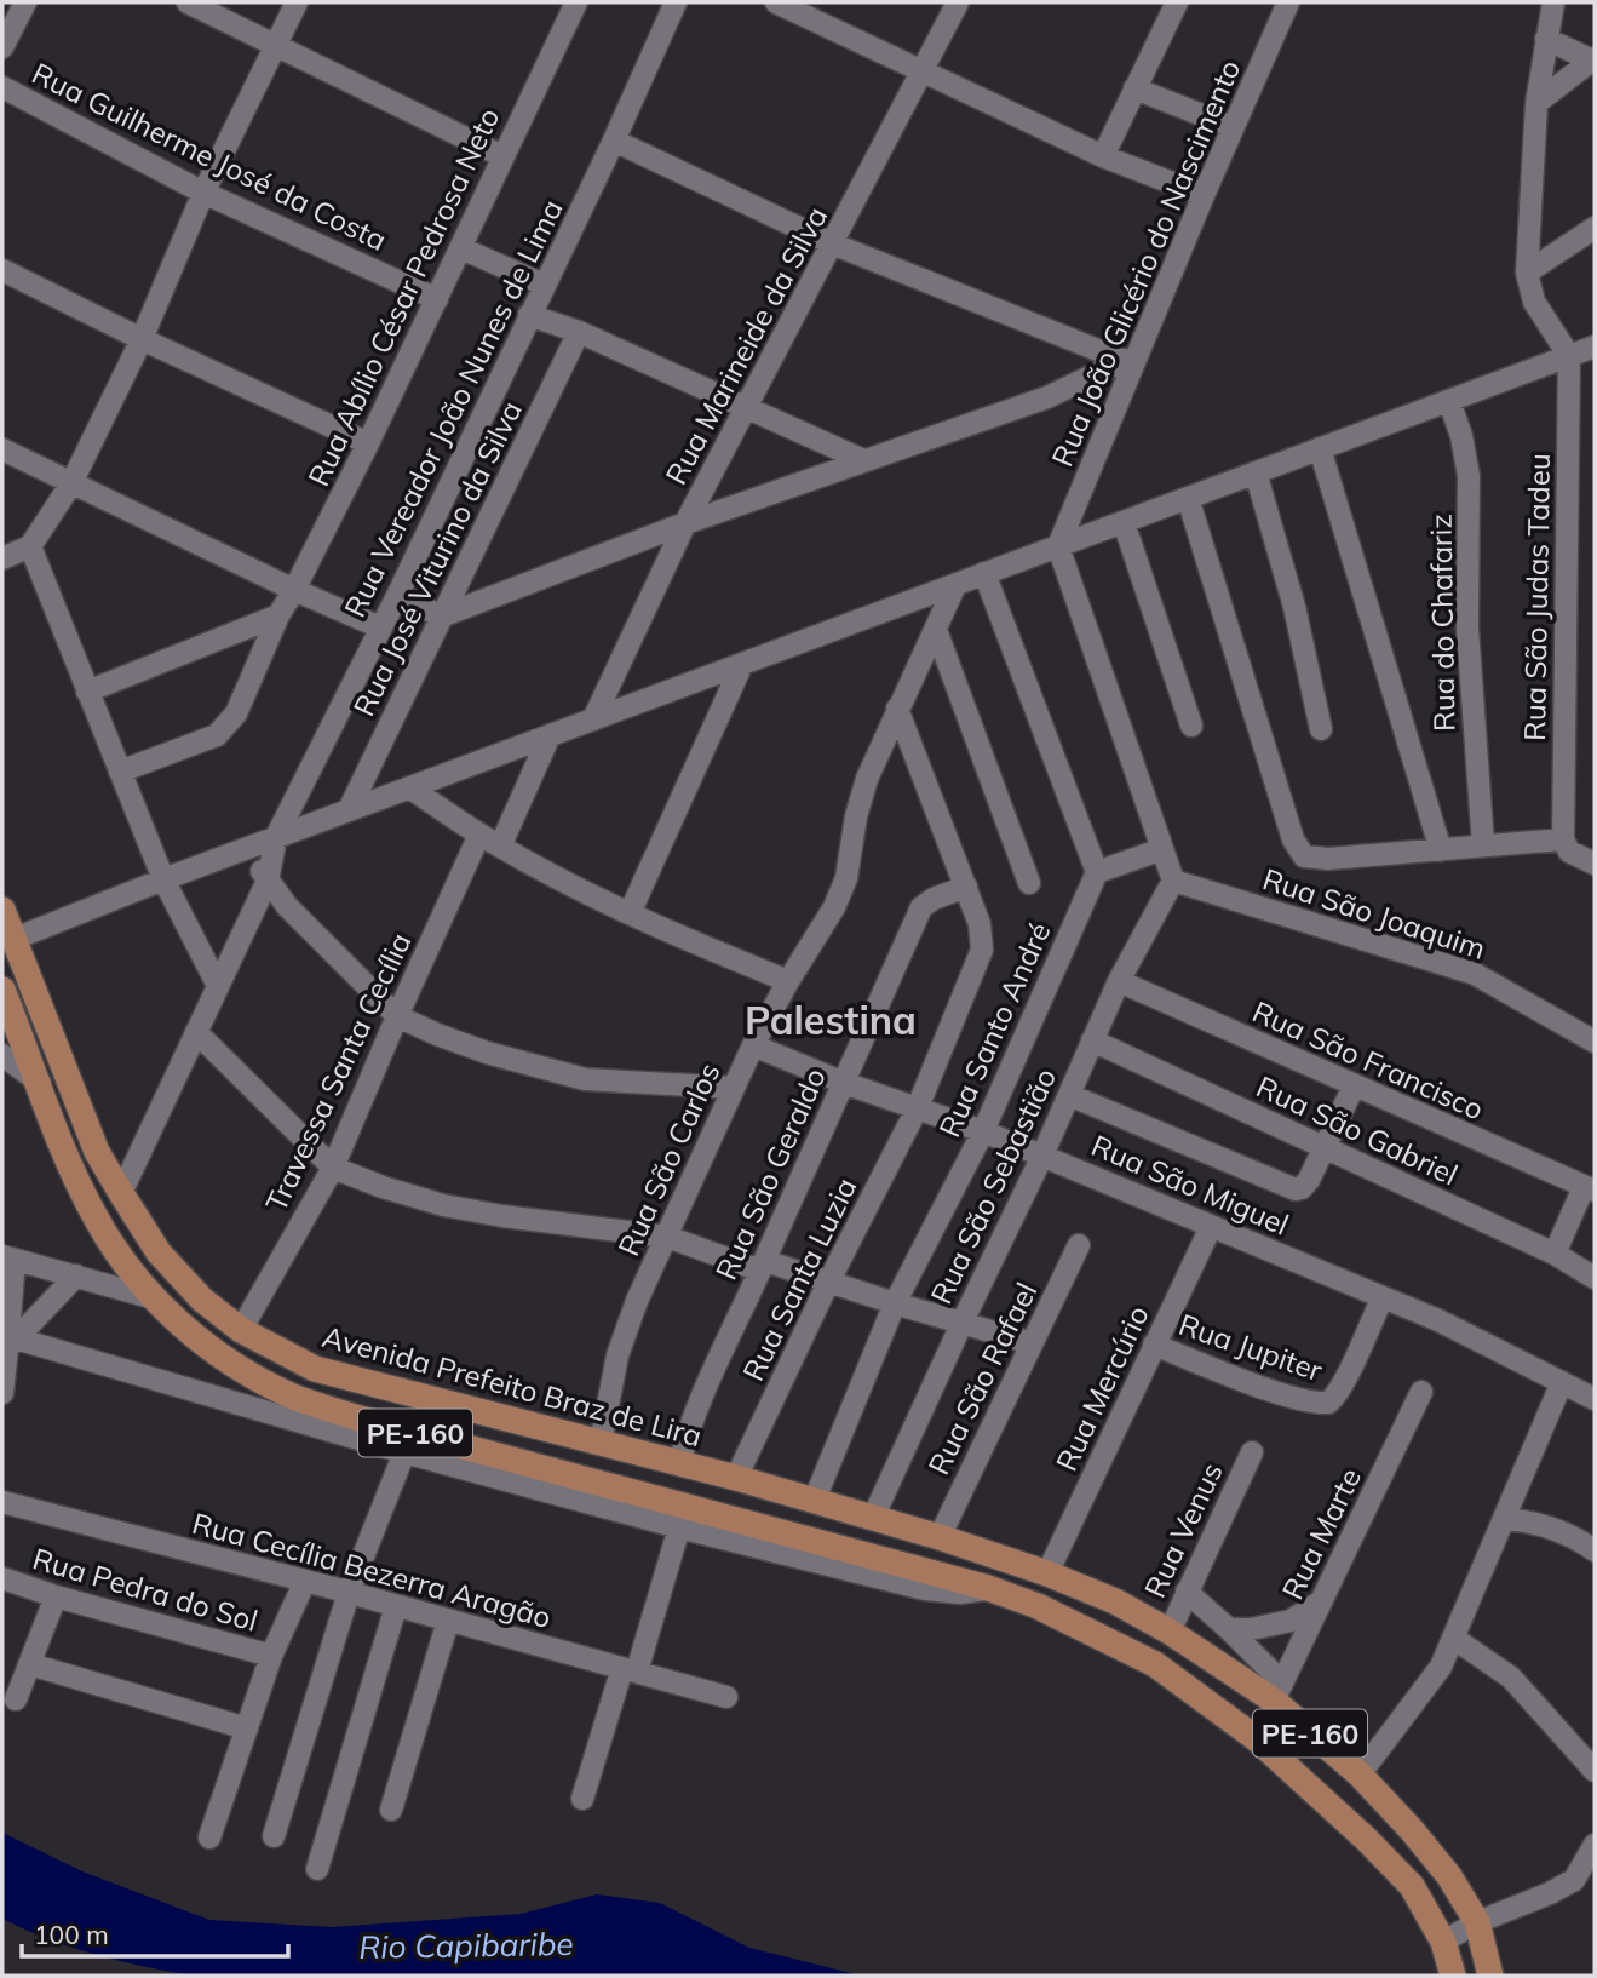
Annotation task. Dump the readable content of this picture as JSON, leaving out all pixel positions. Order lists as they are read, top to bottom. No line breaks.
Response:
{"streets":{"main road":["Avenida Prefeito Braz de Lira","PE-160"],"street":["Rua Guilherme José da Costa","Rua João Glicério do Nascimento","Rua Abílio César Pedrosa Neto","Rua Marineide da Silva","Rua Vereador João Nunes de Lima","Rua José Viturino da Silva","Rua São Judas Tadeu","Rua do Chafariz","Rua São Joaquim","Rua Santo André","Rua São Francisco","Travessa Santa Cecília","Rua São Gabriel","Rua São Carlos","Rua São Geraldo","Rua São Miguel","Rua São Sebastião","Rua Santa Luzia","Rua Jupiter","Rua São Rafael","Rua Mercúrio","Rua Venus","Rua Marte","Rua Cecília Bezerra Aragão","Rua Pedra do Sol"]},"crossings":[["Rua Guilherme José da Costa","Rua Abílio César Pedrosa Neto"],["Rua São Joaquim","Rua São Sebastião"],["Rua Santo André","Rua São Miguel"],["Rua Santo André","Avenida Prefeito Braz de Lira"],["Rua São Francisco","Rua São Sebastião"],["Travessa Santa Cecília","Avenida Prefeito Braz de Lira"],["Rua São Gabriel","Rua São Sebastião"],["Rua São Carlos","Rua São Miguel"],["Rua São Carlos","Rua Santa Luzia"],["Rua São Carlos","Avenida Prefeito Braz de Lira"],["Rua São Geraldo","Rua São Miguel"],["Rua São Geraldo","Rua Santa Luzia"],["Rua São Geraldo","Avenida Prefeito Braz de Lira"],["Rua São Miguel","Rua São Sebastião"],["Rua São Miguel","Rua Santa Luzia"],["Rua São Miguel","Rua Jupiter"],["Rua São Miguel","Rua Mercúrio"],["Rua São Sebastião","Avenida Prefeito Braz de Lira"],["Rua Santa Luzia","Avenida Prefeito Braz de Lira"],["Rua Jupiter","Rua Mercúrio"],["Rua São Rafael","Avenida Prefeito Braz de Lira"],["Avenida Prefeito Braz de Lira","Rua Mercúrio"],["Avenida Prefeito Braz de Lira","PE-160"],["Rua Mercúrio","PE-160"],["PE-160","Rua Venus"],["PE-160","Rua Marte"]],"districts":["Palestina"],"water":["Rio Capibaribe"],"scale_bar":"100 m"}
